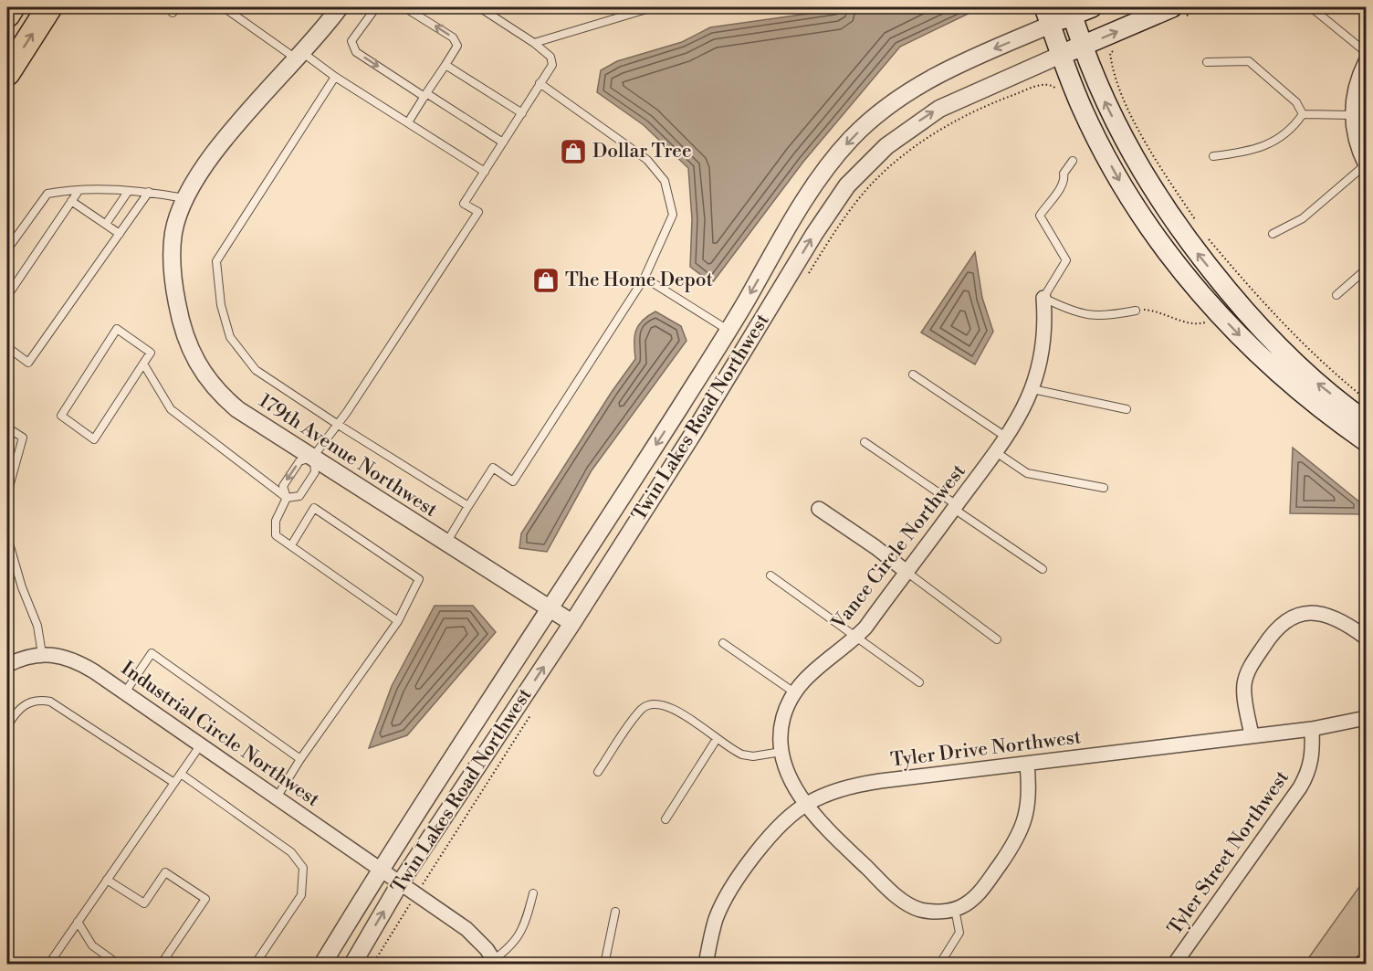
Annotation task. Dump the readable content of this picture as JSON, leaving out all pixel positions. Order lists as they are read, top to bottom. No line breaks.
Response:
{"streets":{"main road":["Twin Lakes Road Northwest"],"street":["179th Avenue Northwest","Vance Circle Northwest","Industrial Circle Northwest","Tyler Drive Northwest","Tyler Street Northwest"]},"crossings":[["Twin Lakes Road Northwest","179th Avenue Northwest"],["Twin Lakes Road Northwest","Industrial Circle Northwest"],["Vance Circle Northwest","Tyler Drive Northwest"],["Tyler Drive Northwest","Tyler Street Northwest"]],"places":{"shop":["Dollar Tree","The Home Depot"]}}
